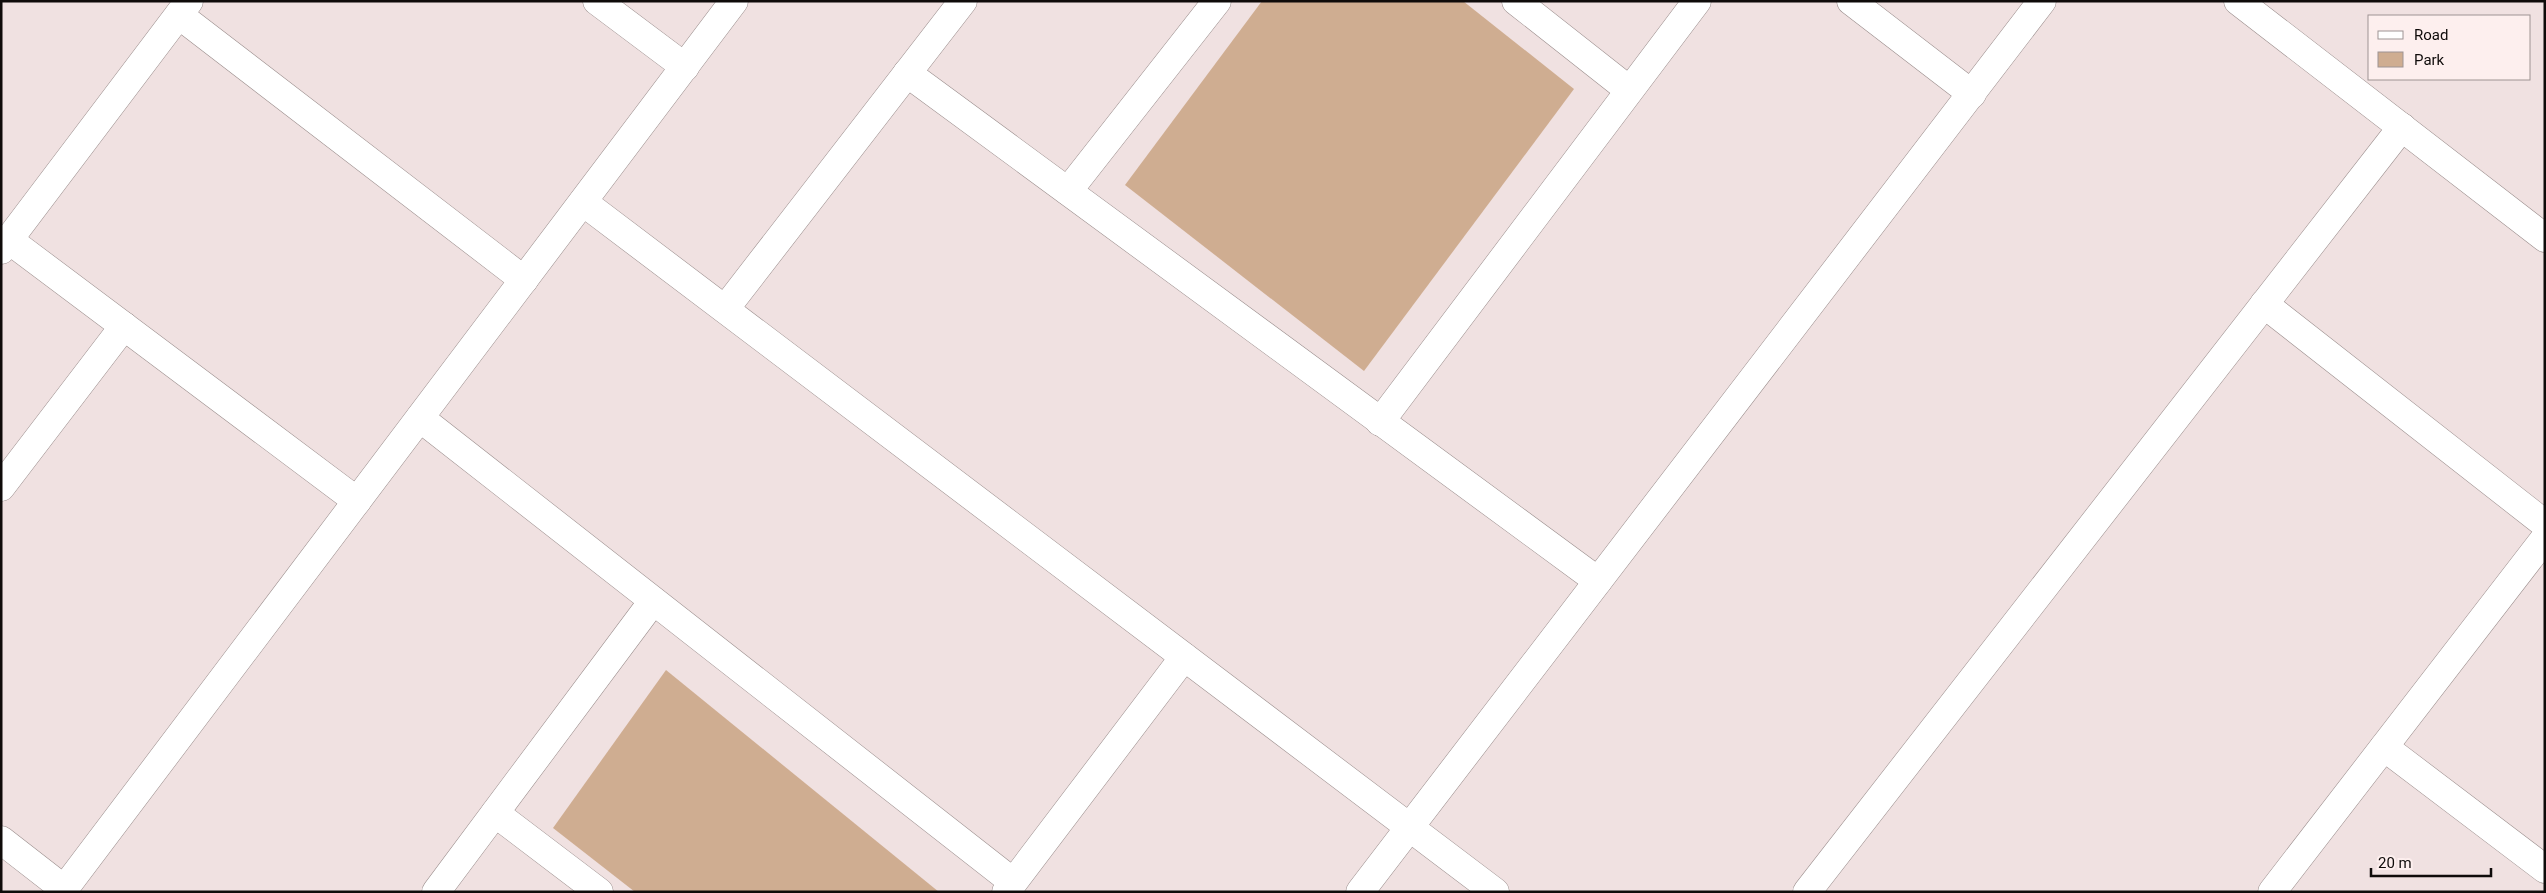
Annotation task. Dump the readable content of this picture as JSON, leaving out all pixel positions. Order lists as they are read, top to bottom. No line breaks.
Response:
{"legend":["Road","Park"],"scale_bar":"20 m"}
